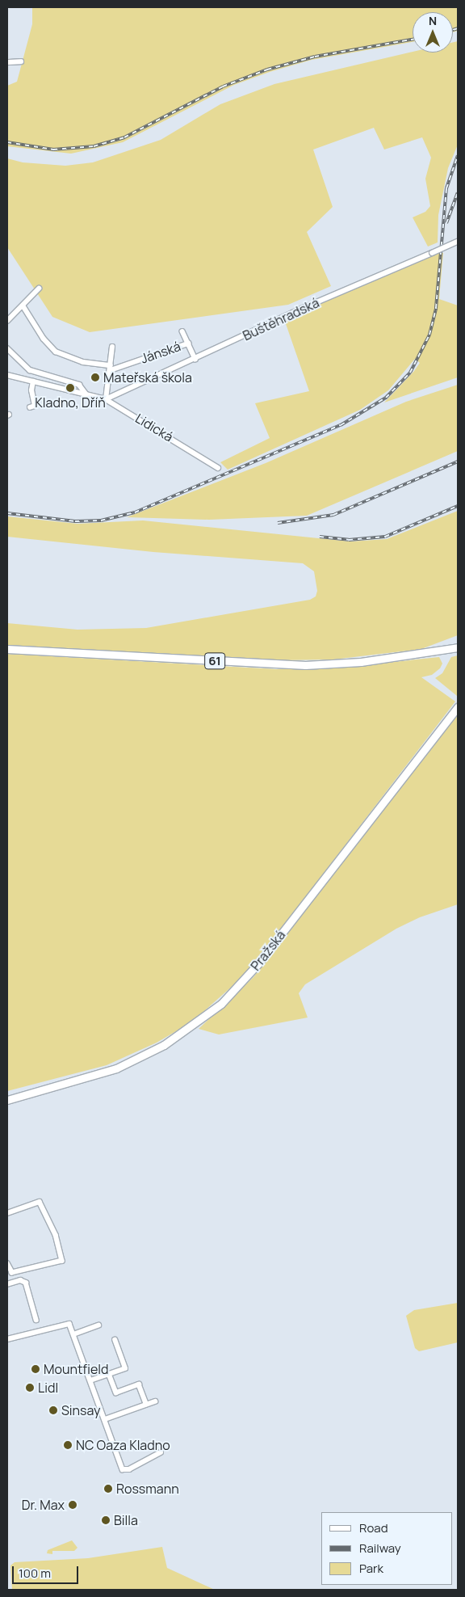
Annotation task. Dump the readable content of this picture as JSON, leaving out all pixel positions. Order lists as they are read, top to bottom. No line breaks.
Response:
{"streets":{"street":["Buštěhradská","Jánská","Lidická","61","Pražská"]},"crossings":[["Buštěhradská","Jánská"],["Buštěhradská","Lidická"]],"places":["Mateřská škola","Kladno, Dříň","Mountfield","Lidl","Sinsay","NC Oaza Kladno","Rossmann","Dr. Max","Billa"],"legend":["Road","Railway","Park"],"scale_bar":"100 m","north":"top"}
